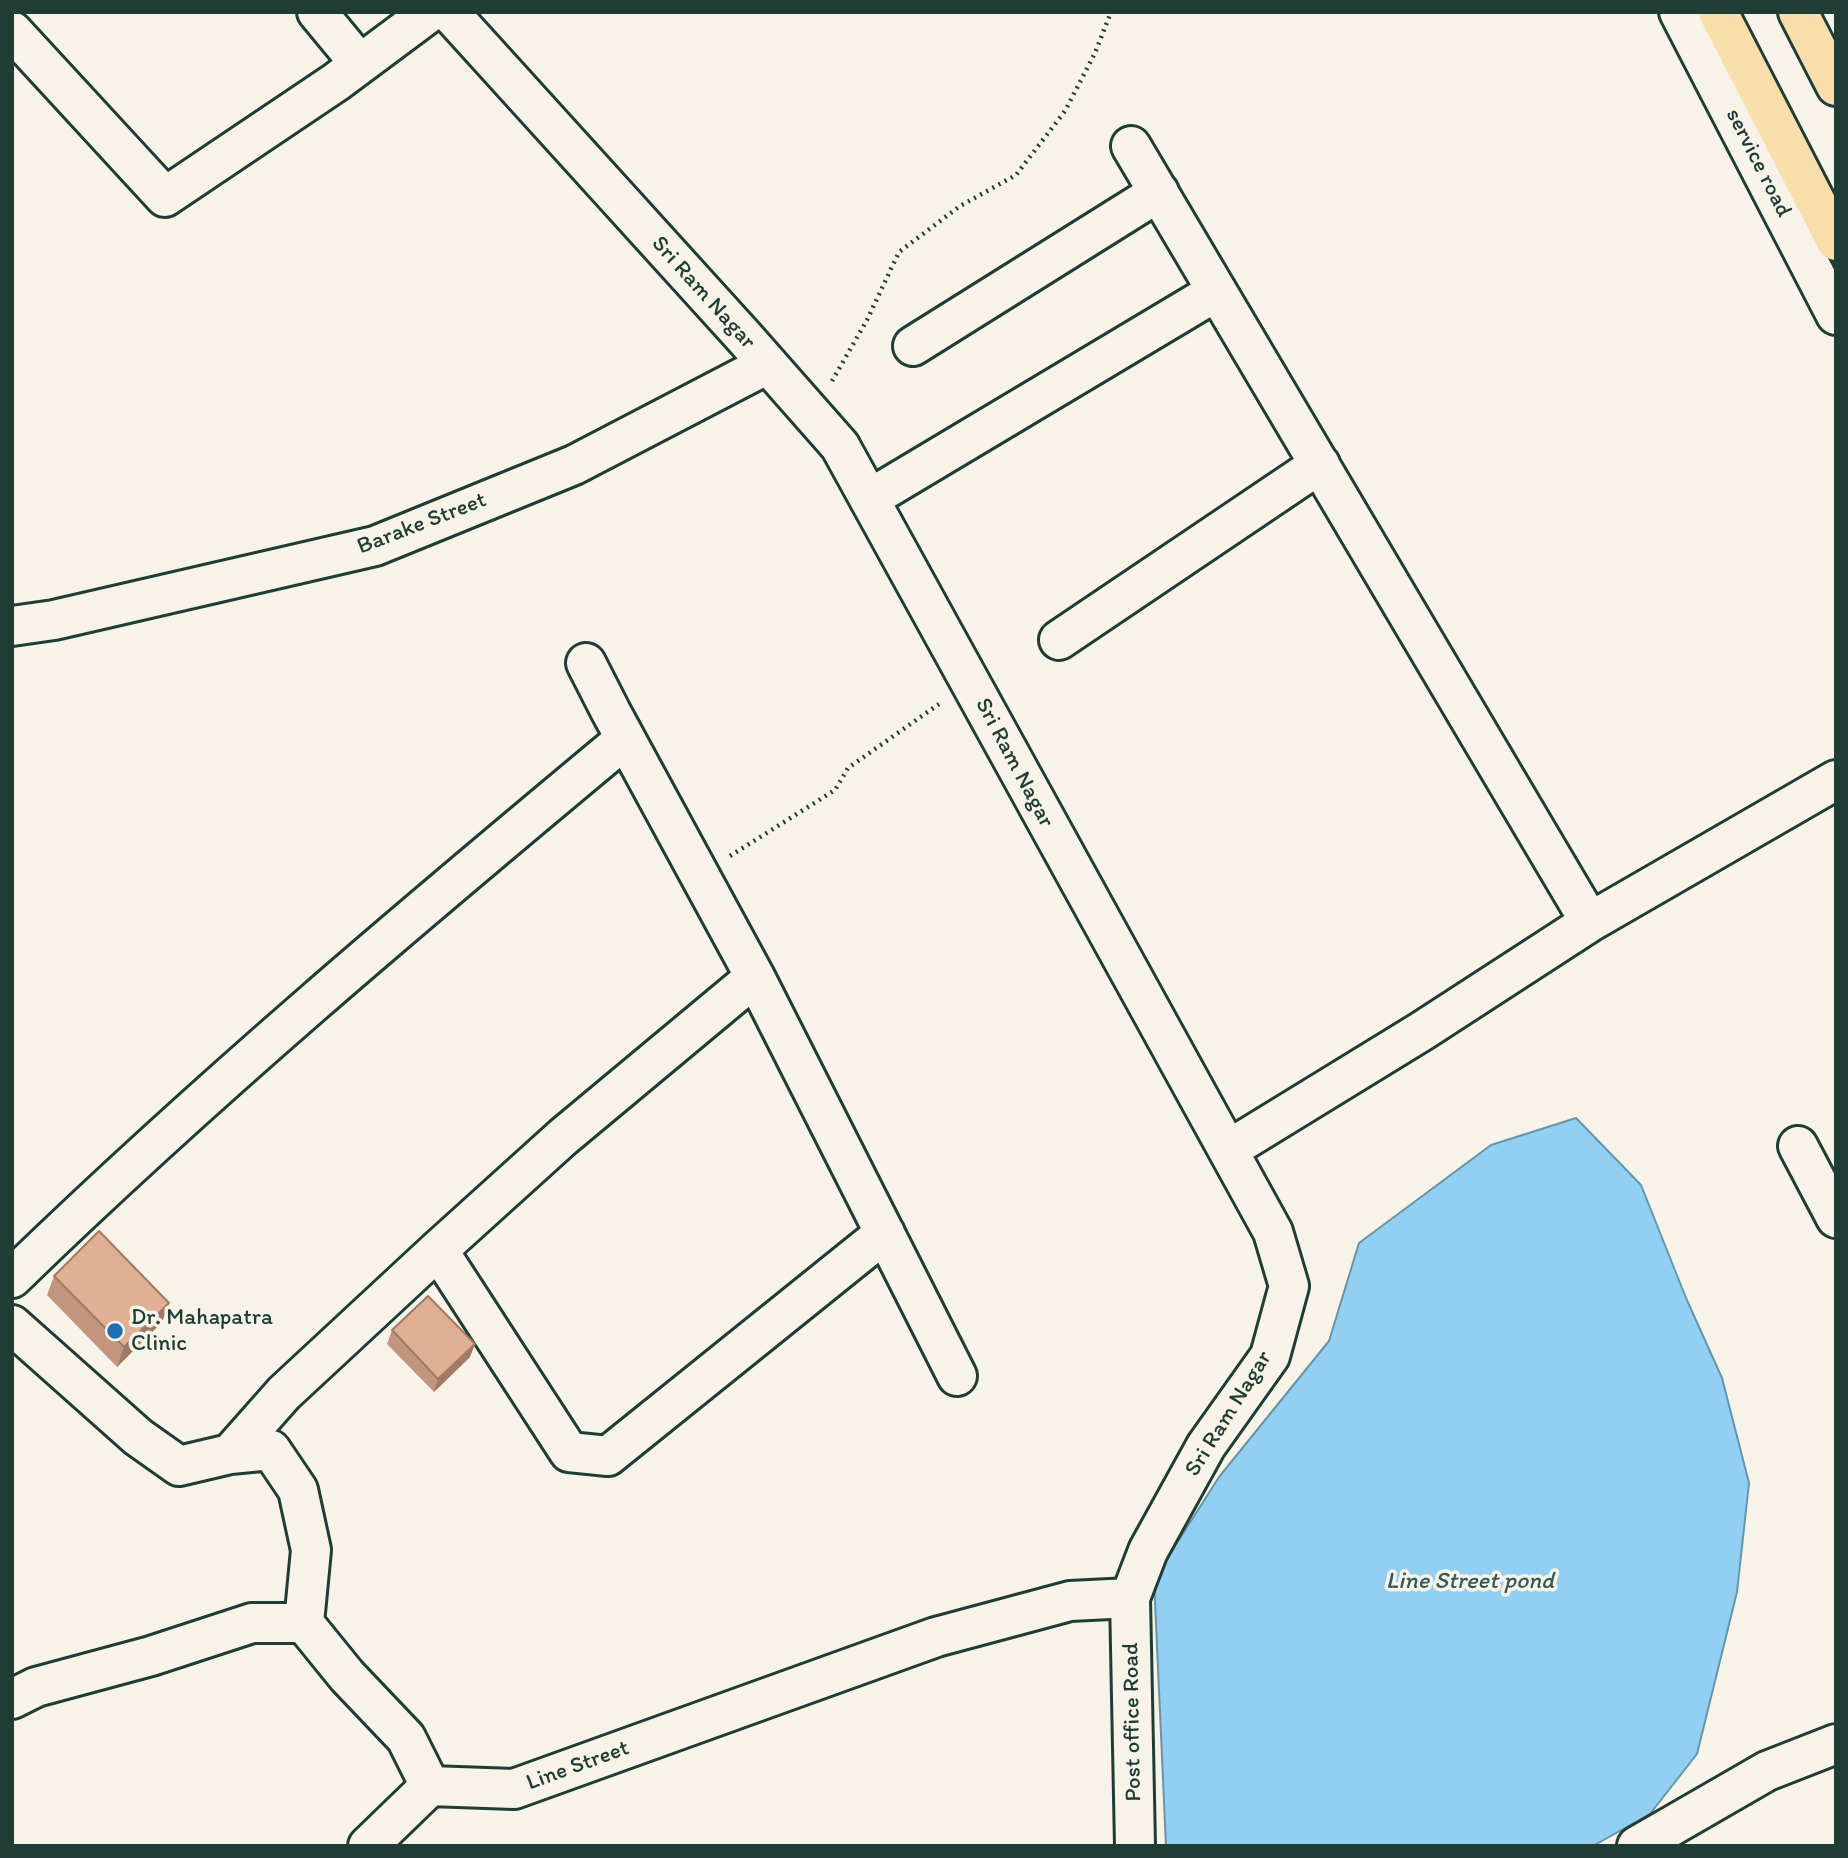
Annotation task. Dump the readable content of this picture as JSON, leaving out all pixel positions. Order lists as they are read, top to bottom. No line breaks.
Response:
{"streets":{"street":["service road","Sri Ram Nagar","Barake Street","Post office Road","Line Street"]},"crossings":[["Sri Ram Nagar","Barake Street"],["Sri Ram Nagar","Post office Road"],["Sri Ram Nagar","Line Street"],["Post office Road","Line Street"]],"water":["Line Street pond"],"places":["Dr. Mahapatra Clinic"]}
